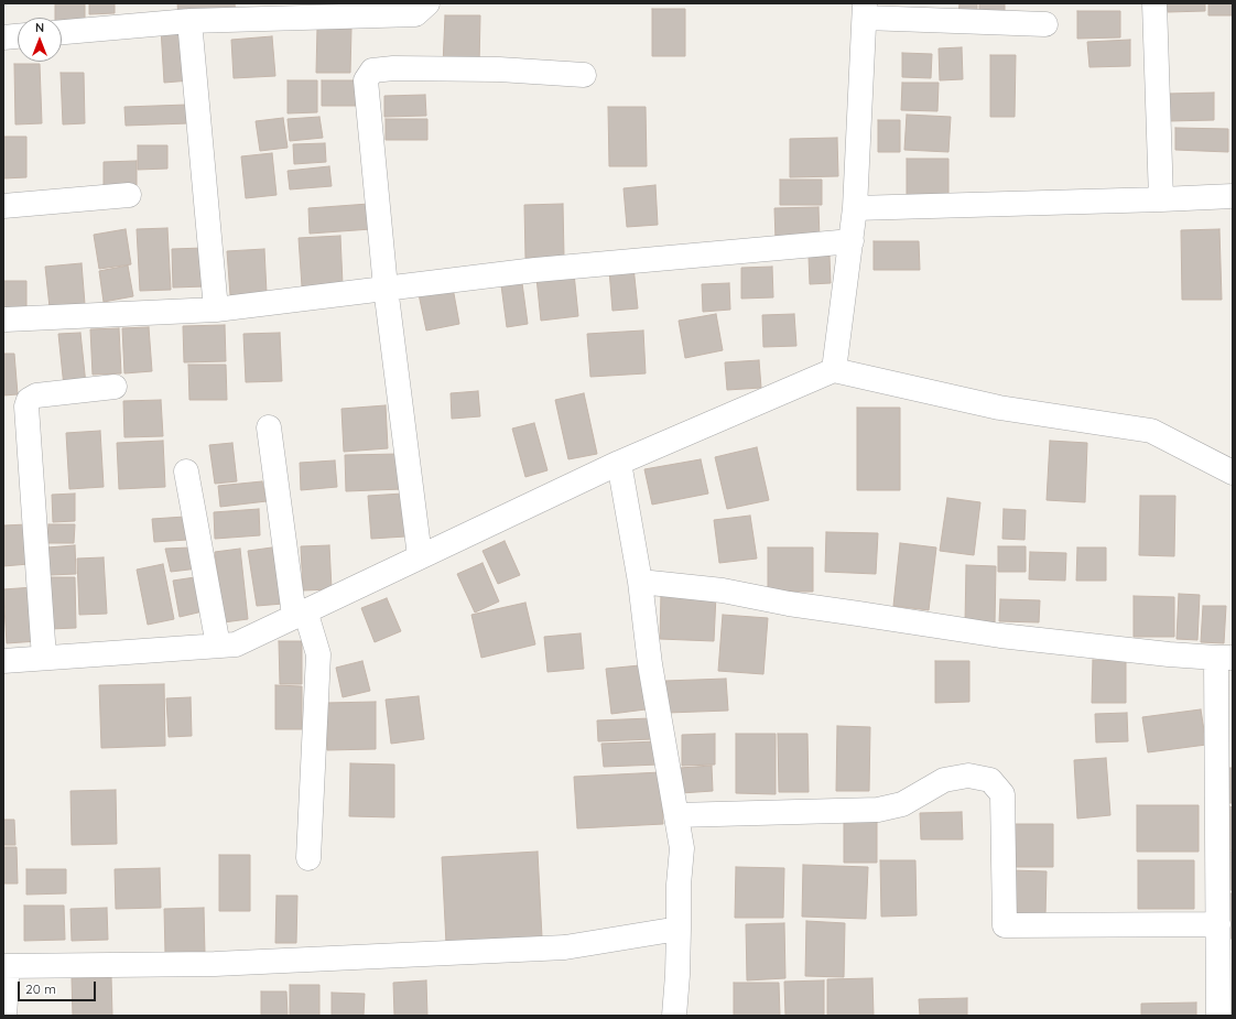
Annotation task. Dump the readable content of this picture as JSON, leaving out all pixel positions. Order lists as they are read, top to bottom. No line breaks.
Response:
{"scale_bar":"20 m","north":"top"}
